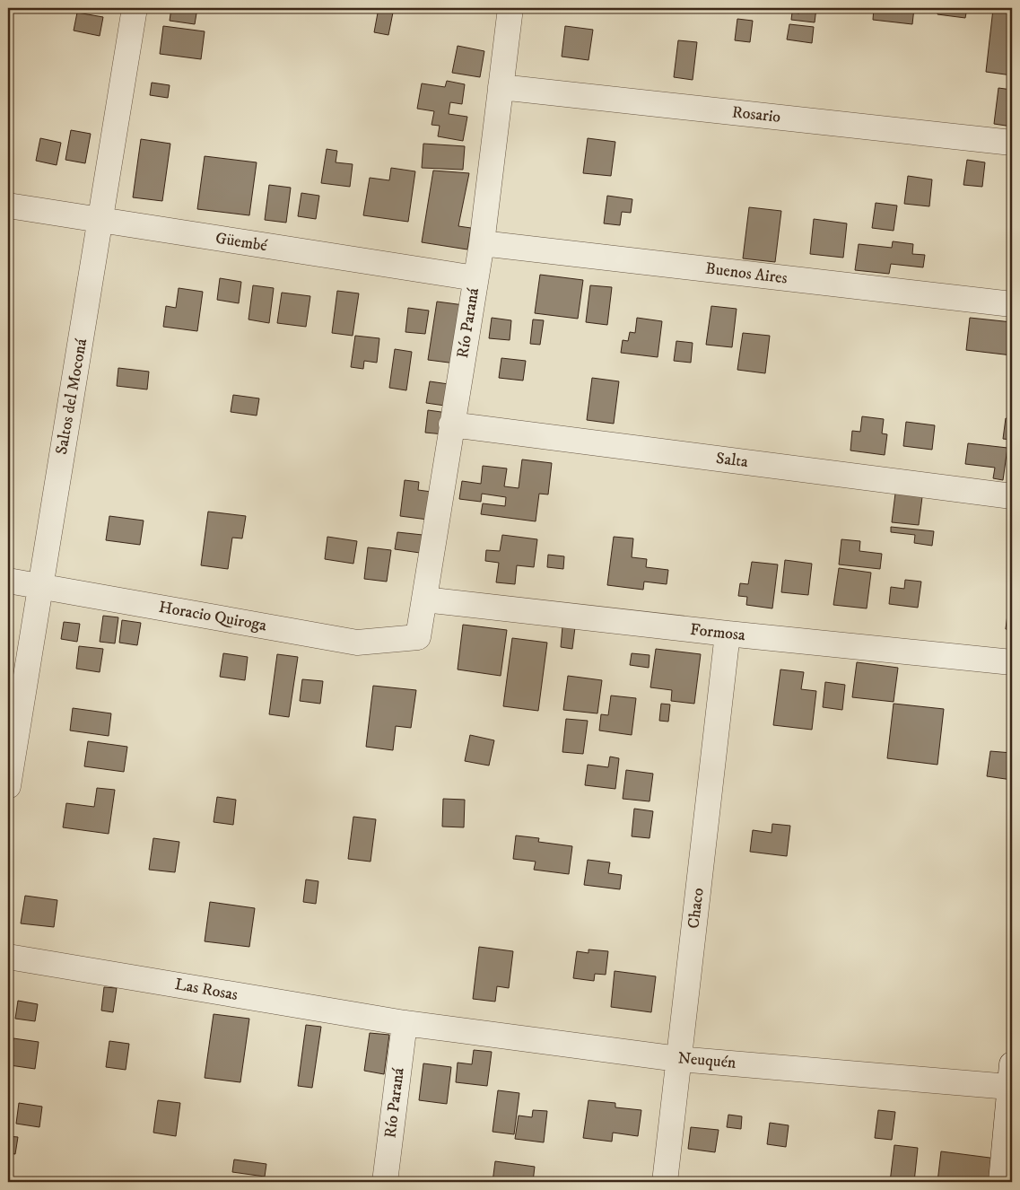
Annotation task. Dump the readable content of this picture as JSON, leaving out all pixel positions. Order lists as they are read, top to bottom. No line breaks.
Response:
{"streets":{"street":["Rosario","Güembé","Buenos Aires","Río Paraná","Saltos del Moconá","Salta","Horacio Quiroga","Formosa","Chaco","Las Rosas","Neuquén"]},"crossings":[["Rosario","Río Paraná"],["Güembé","Río Paraná"],["Güembé","Saltos del Moconá"],["Buenos Aires","Río Paraná"],["Río Paraná","Salta"],["Río Paraná","Horacio Quiroga"],["Río Paraná","Formosa"],["Río Paraná","Las Rosas"],["Río Paraná","Neuquén"],["Saltos del Moconá","Horacio Quiroga"],["Formosa","Chaco"],["Chaco","Neuquén"],["Las Rosas","Neuquén"]]}
